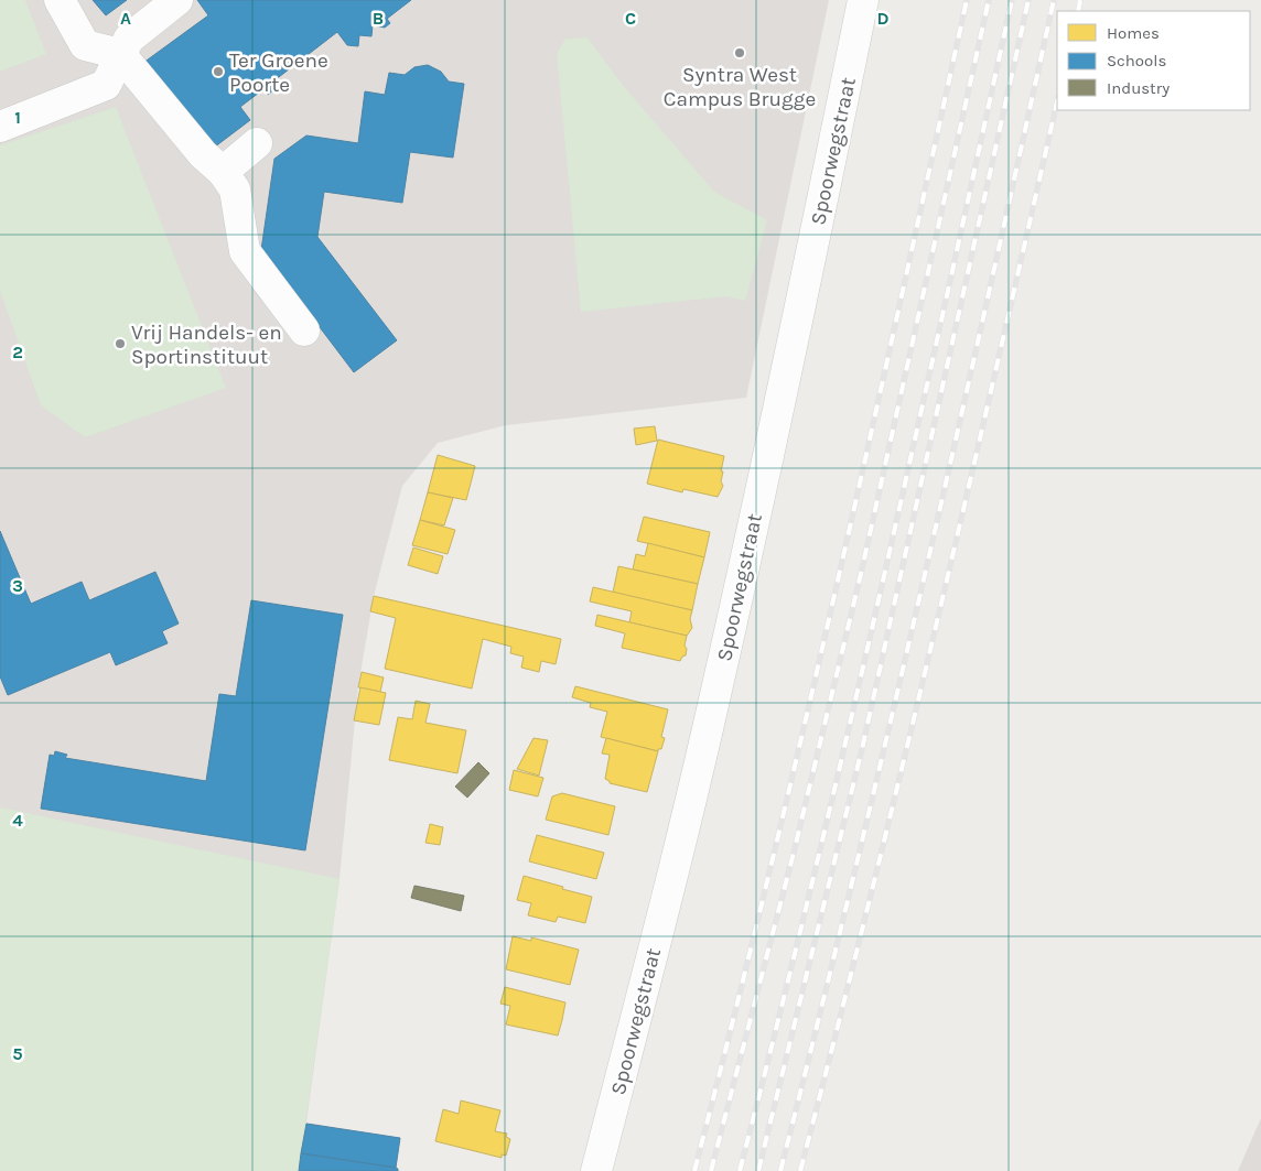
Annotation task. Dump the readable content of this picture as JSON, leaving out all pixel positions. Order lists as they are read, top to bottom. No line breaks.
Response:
{"streets":{"street":["Spoorwegstraat"]},"places":["Syntra West Campus Brugge","Ter Groene Poorte","Vrij Handels- en Sportinstituut"],"legend":["Homes","Schools","Industry"],"grid":{"columns":["A","B","C","D"],"rows":["1","2","3","4","5"]}}
